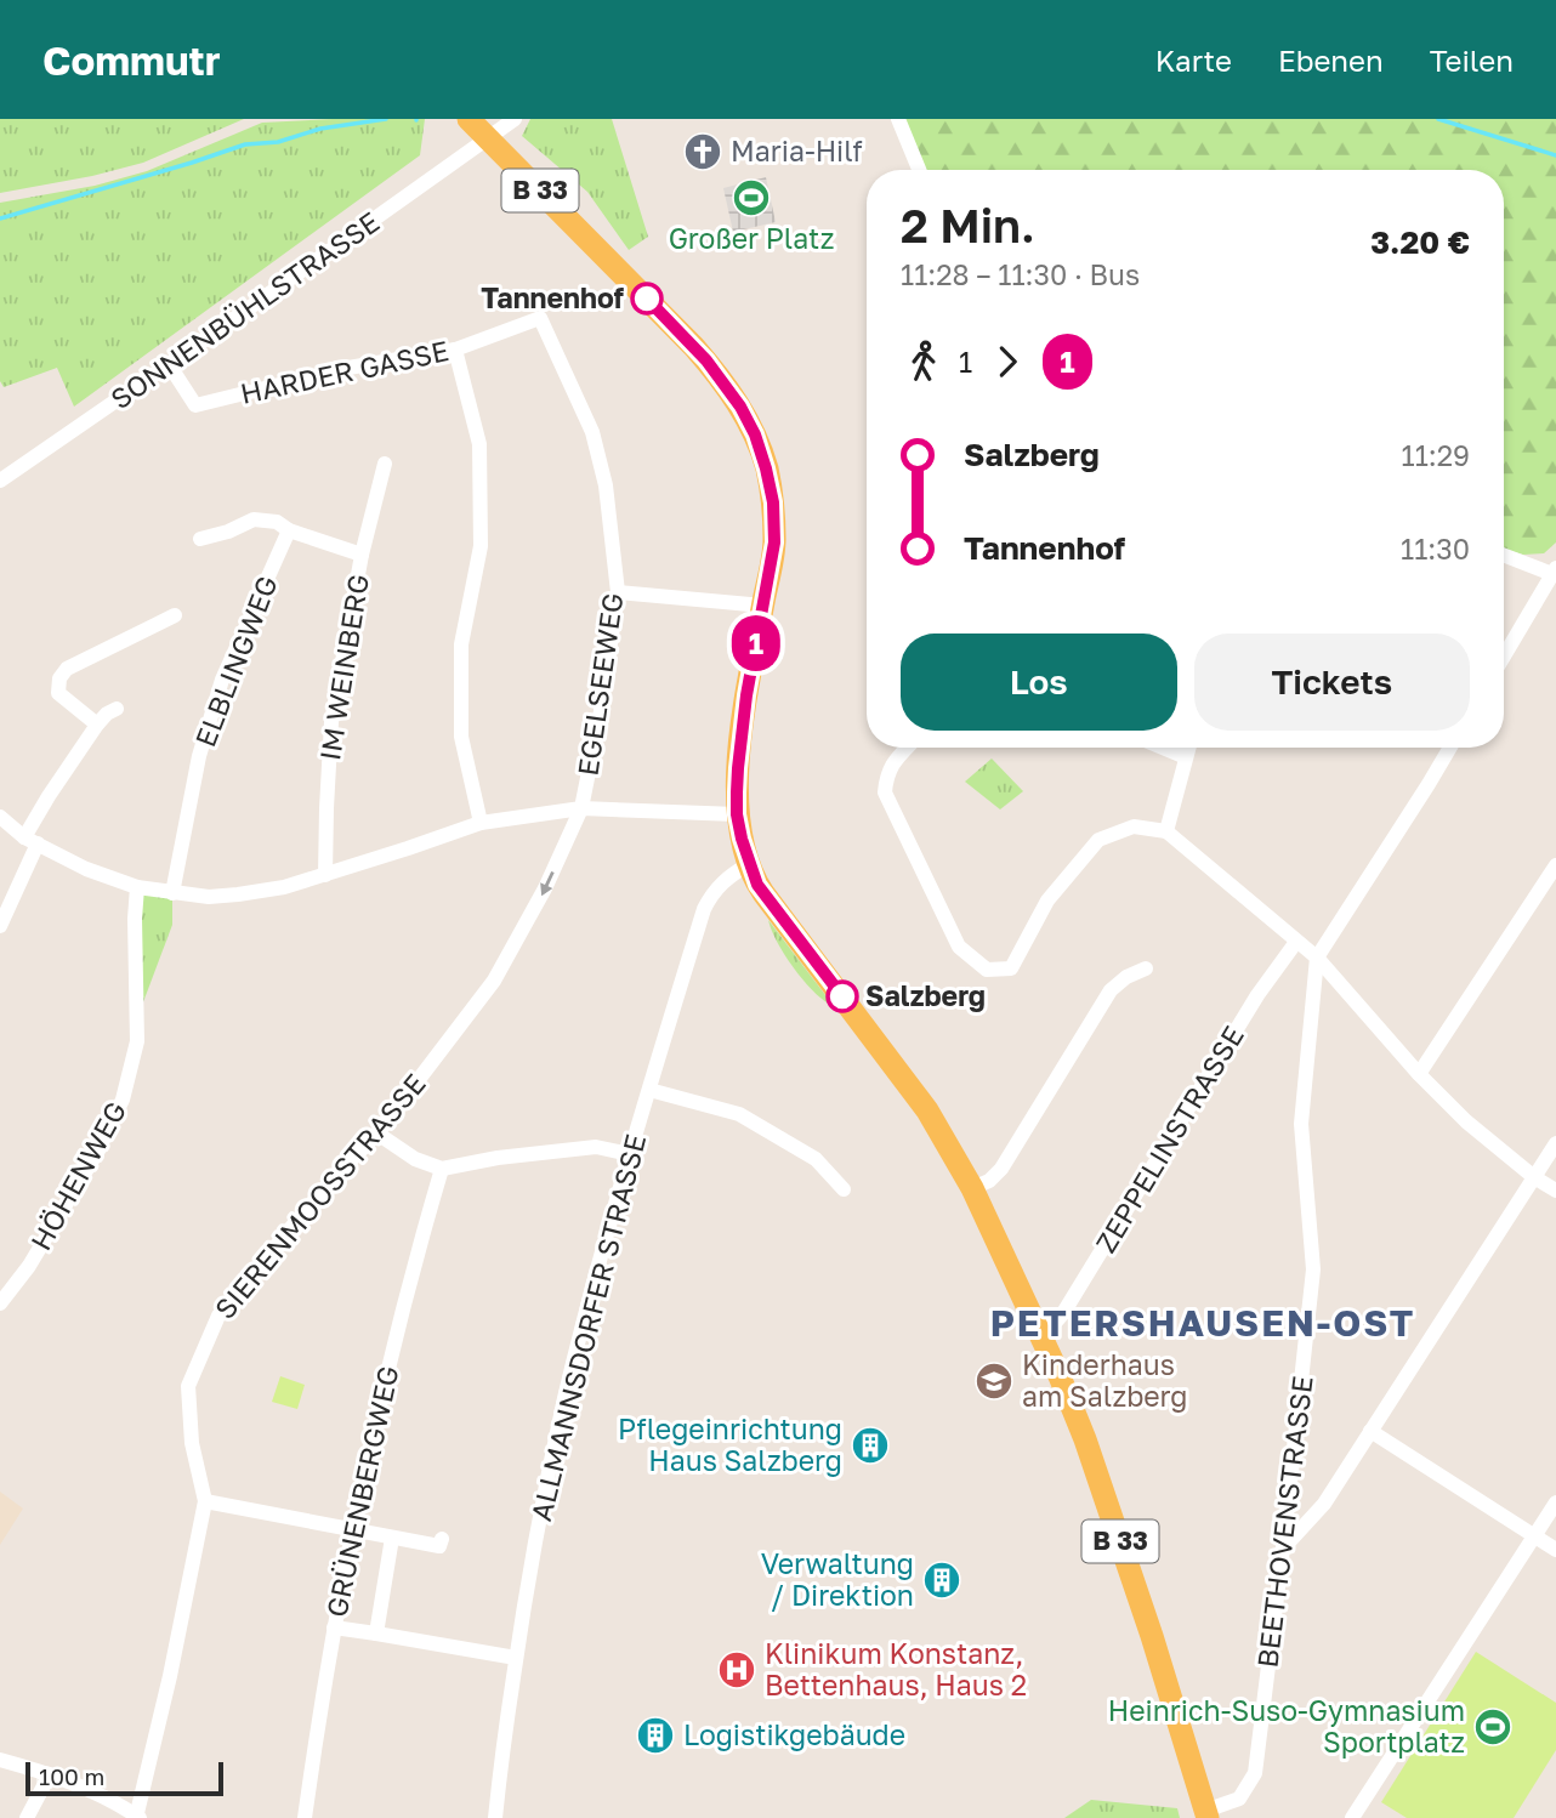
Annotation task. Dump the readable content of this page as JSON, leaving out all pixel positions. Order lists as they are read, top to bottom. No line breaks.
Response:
{"streets":{"main road":["B 33"],"street":["SONNENBÜHLSTRASSE","HARDER GASSE","ELBLINGWEG","IM WEINBERG","EGELSEEWEG","ZEPPELINSTRASSE","HÖHENWEG","SIERENMOOSSTRASSE","ALLMANNSDORFER STRASSE","GRÜNENBERGWEG","BEETHOVENSTRASSE"]},"crossings":[["B 33","SONNENBÜHLSTRASSE"],["B 33","ZEPPELINSTRASSE"],["B 33","ALLMANNSDORFER STRASSE"],["B 33","BEETHOVENSTRASSE"],["SONNENBÜHLSTRASSE","HARDER GASSE"],["HARDER GASSE","EGELSEEWEG"],["EGELSEEWEG","SIERENMOOSSTRASSE"]],"districts":["PETERSHAUSEN-OST"],"places":{"church":["Maria-Hilf"],"sports":["Großer Platz","Heinrich-Suso-Gymnasium Sportplatz"],"other":["Tannenhof","Salzberg"],"school or university":["Kinderhaus am Salzberg"],"building":["Pflegeinrichtung Haus Salzberg","Verwaltung / Direktion","Logistikgebäude"],"hospital":["Klinikum Konstanz, Bettenhaus, Haus 2"]},"lines":["bus line 1"],"scale_bar":"100 m","page":{"header":"Commutr","nav":["Karte","Ebenen","Teilen"],"on_map":"1","heading":["2 Min.","11:28 – 11:30 · Bus","3.20 €"],"legs":["1","1"],"list":[{"name":"Salzberg","value":"11:29"},{"name":"Tannenhof","value":"11:30"}],"buttons":["Los","Tickets"],"scale":"100 m"}}
